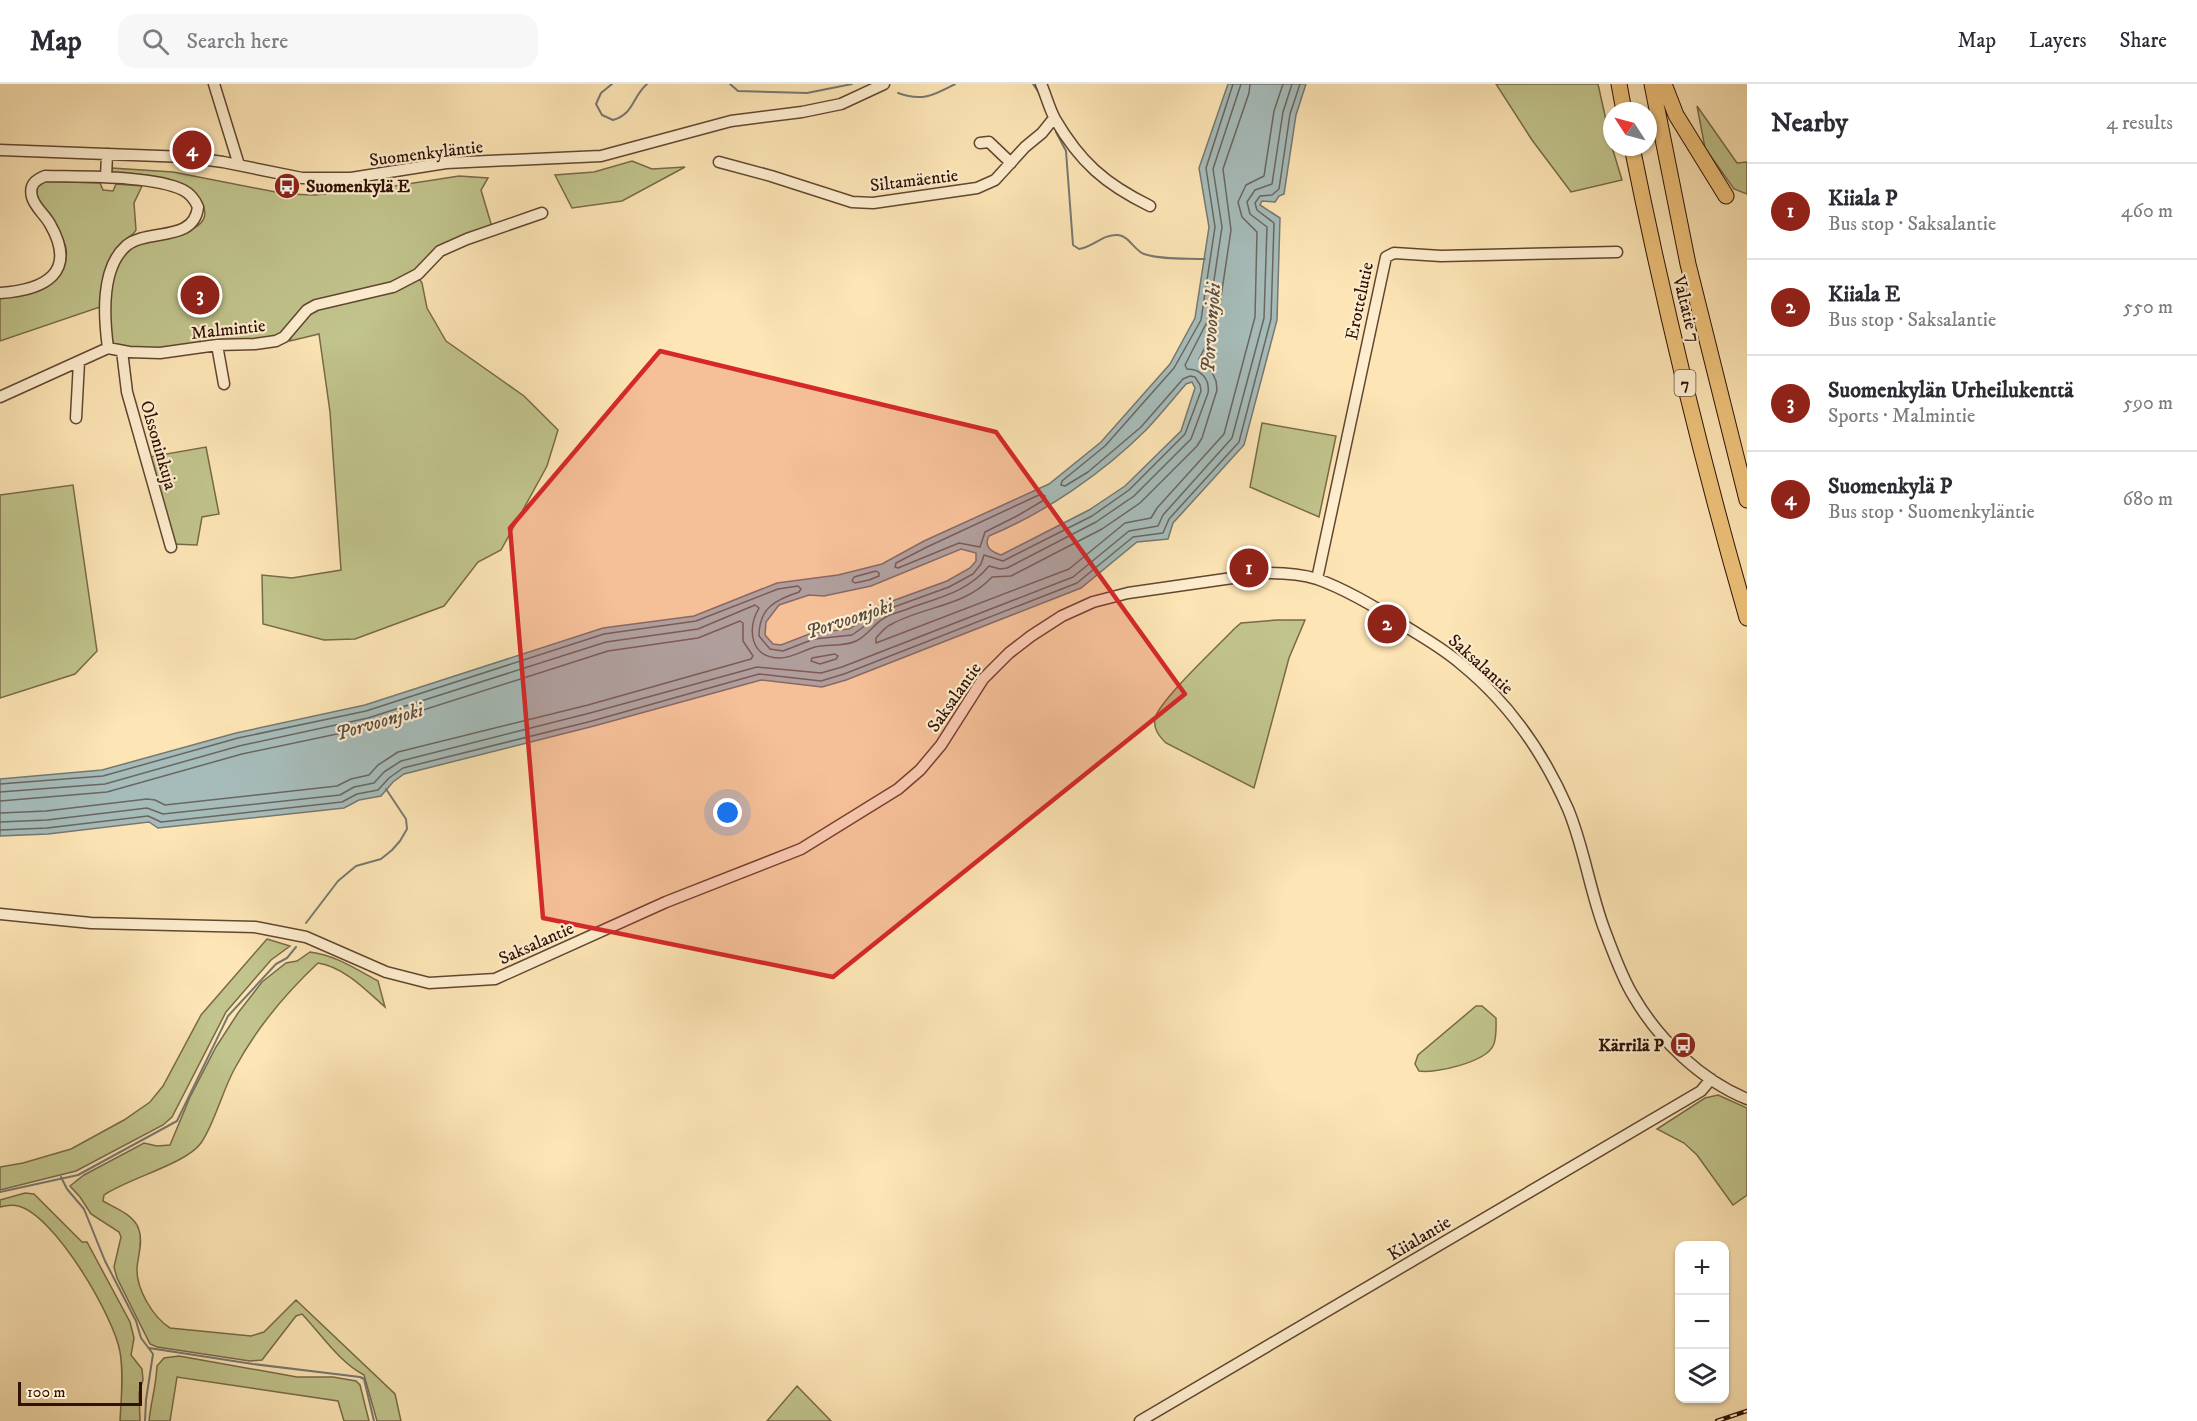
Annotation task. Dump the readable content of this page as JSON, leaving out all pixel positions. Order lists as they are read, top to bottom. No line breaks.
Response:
{"streets":{"highway":["Valtatie 7","7"],"street":["Suomenkyläntie","Siltamäentie","Erottelutie","Malmintie","Olssoninkuja","Saksalantie","Kiialantie"]},"crossings":[["Erottelutie","Saksalantie"],["Malmintie","Olssoninkuja"],["Saksalantie","Kiialantie"]],"water":["Porvoonjoki"],"places":{"bus stop":["Suomenkylä E","Kärrilä P"]},"scale_bar":"100 m","north":"top left","page":{"header":"Map","search":"Search here","nav":["Map","Layers","Share"],"heading":["Nearby","4 results"],"pins":["4","3","1","2"],"list":[{"mark":"1","name":"Kiiala P","note":"Bus stop · Saksalantie","value":"460 m"},{"mark":"2","name":"Kiiala E","note":"Bus stop · Saksalantie","value":"550 m"},{"mark":"3","name":"Suomenkylän Urheilukenttä","note":"Sports · Malmintie","value":"590 m"},{"mark":"4","name":"Suomenkylä P","note":"Bus stop · Suomenkyläntie","value":"680 m"}],"map_buttons":["+","−"],"scale":"100 m"}}
